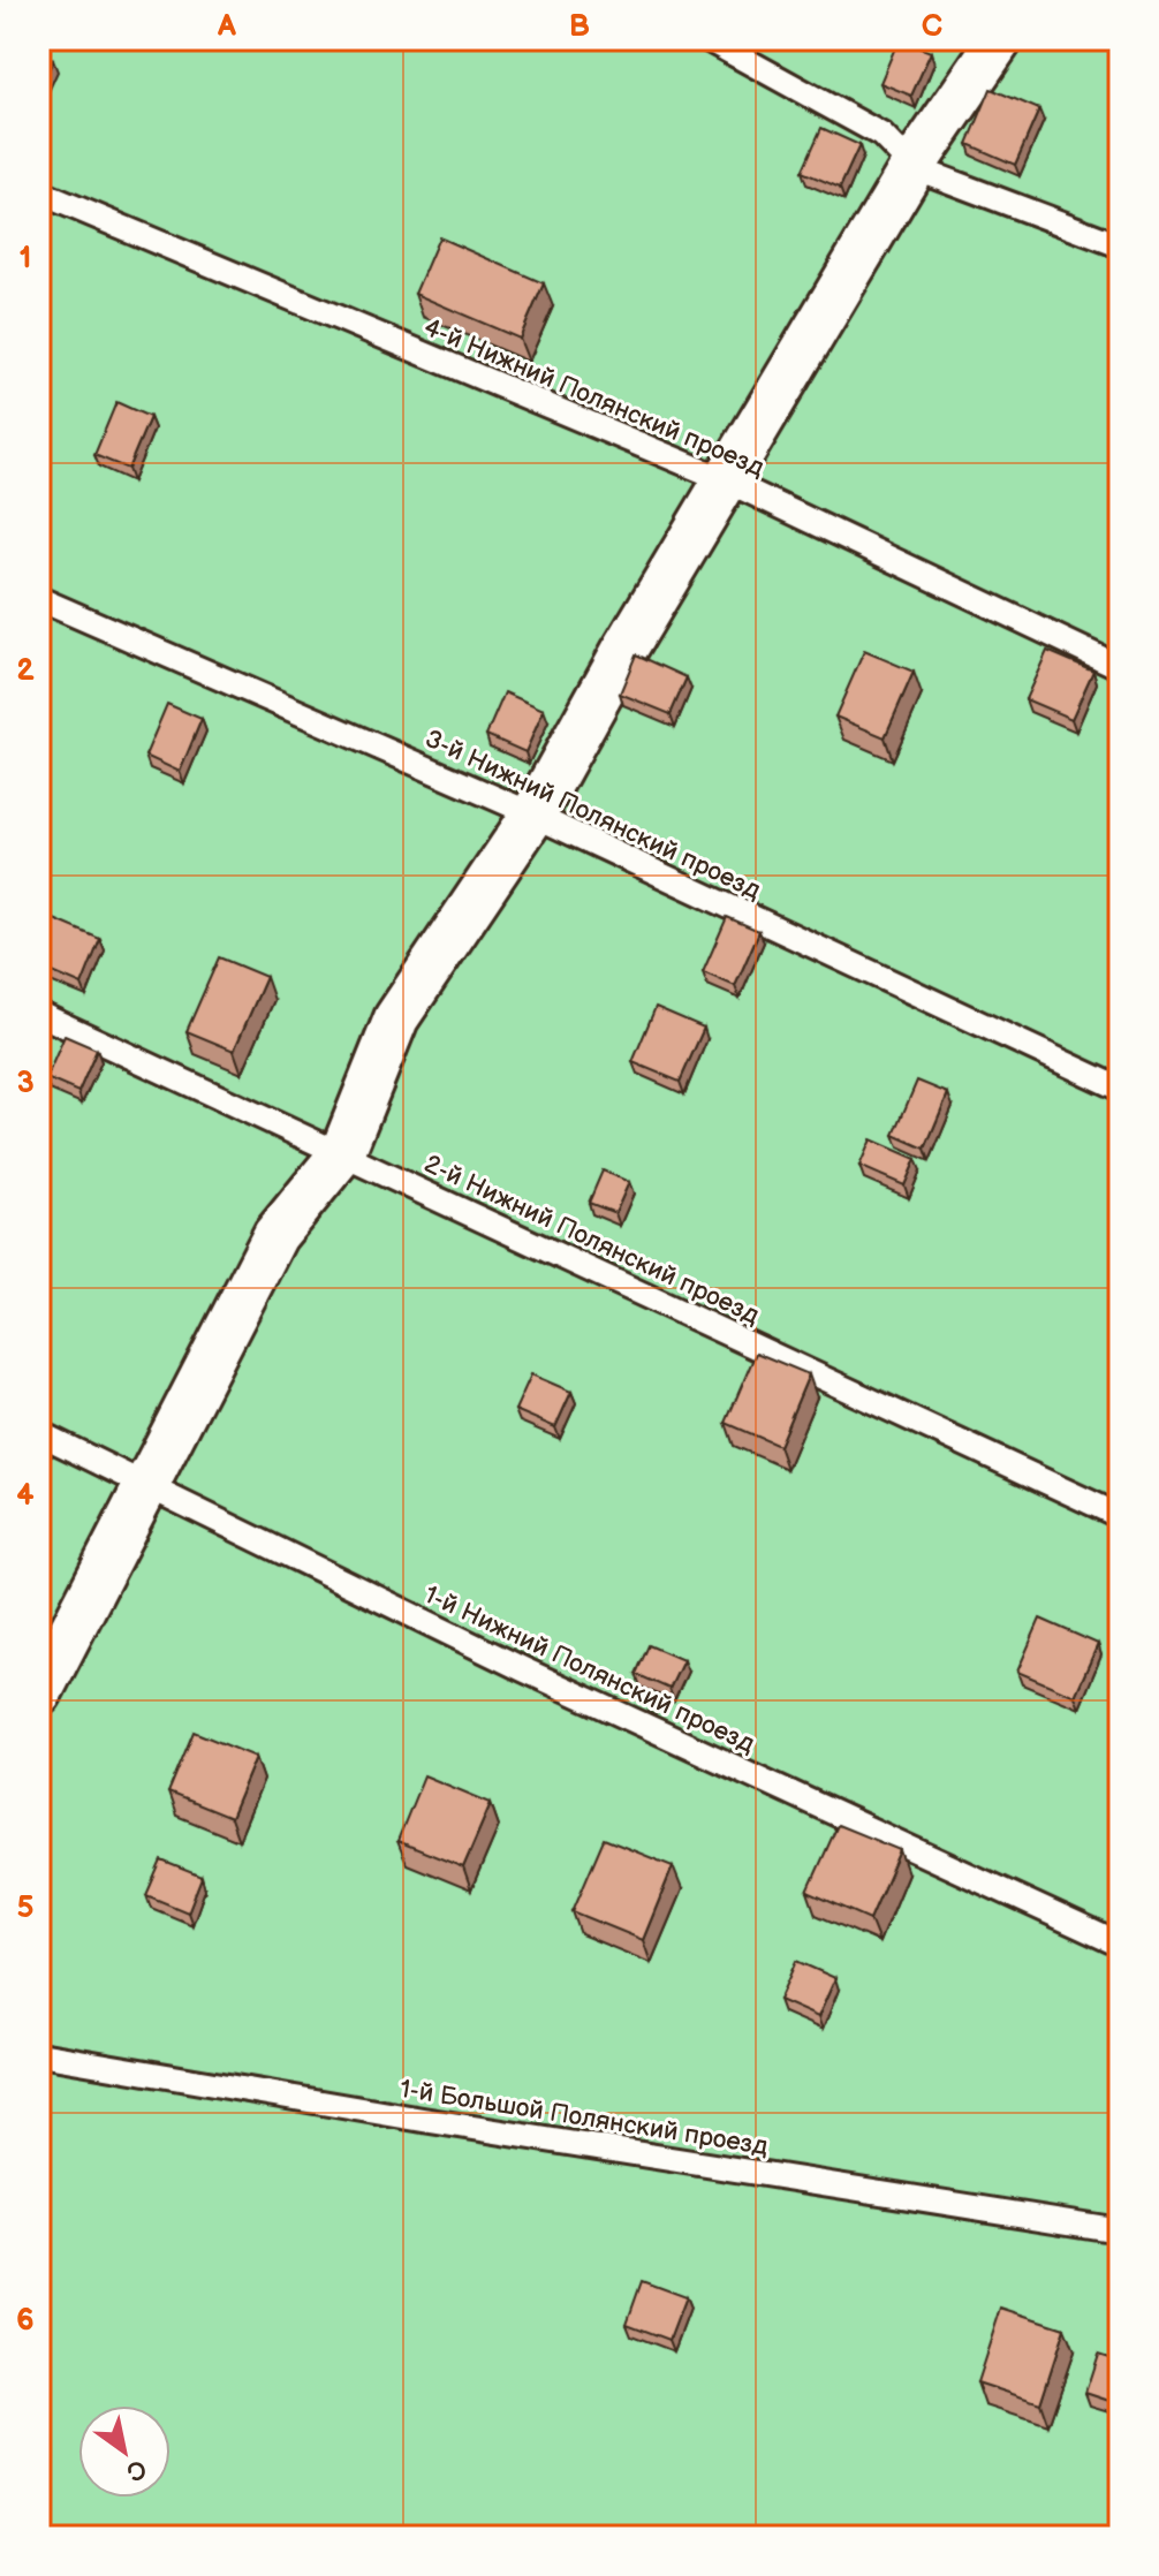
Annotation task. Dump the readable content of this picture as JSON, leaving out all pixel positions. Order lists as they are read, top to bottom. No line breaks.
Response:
{"streets":{"lane":["4-й Нижний Полянский проезд","3-й Нижний Полянский проезд","2-й Нижний Полянский проезд","1-й Нижний Полянский проезд","1-й Большой Полянский проезд"]},"north":"bottom right","grid":{"columns":["A","B","C"],"rows":["1","2","3","4","5","6"]}}
